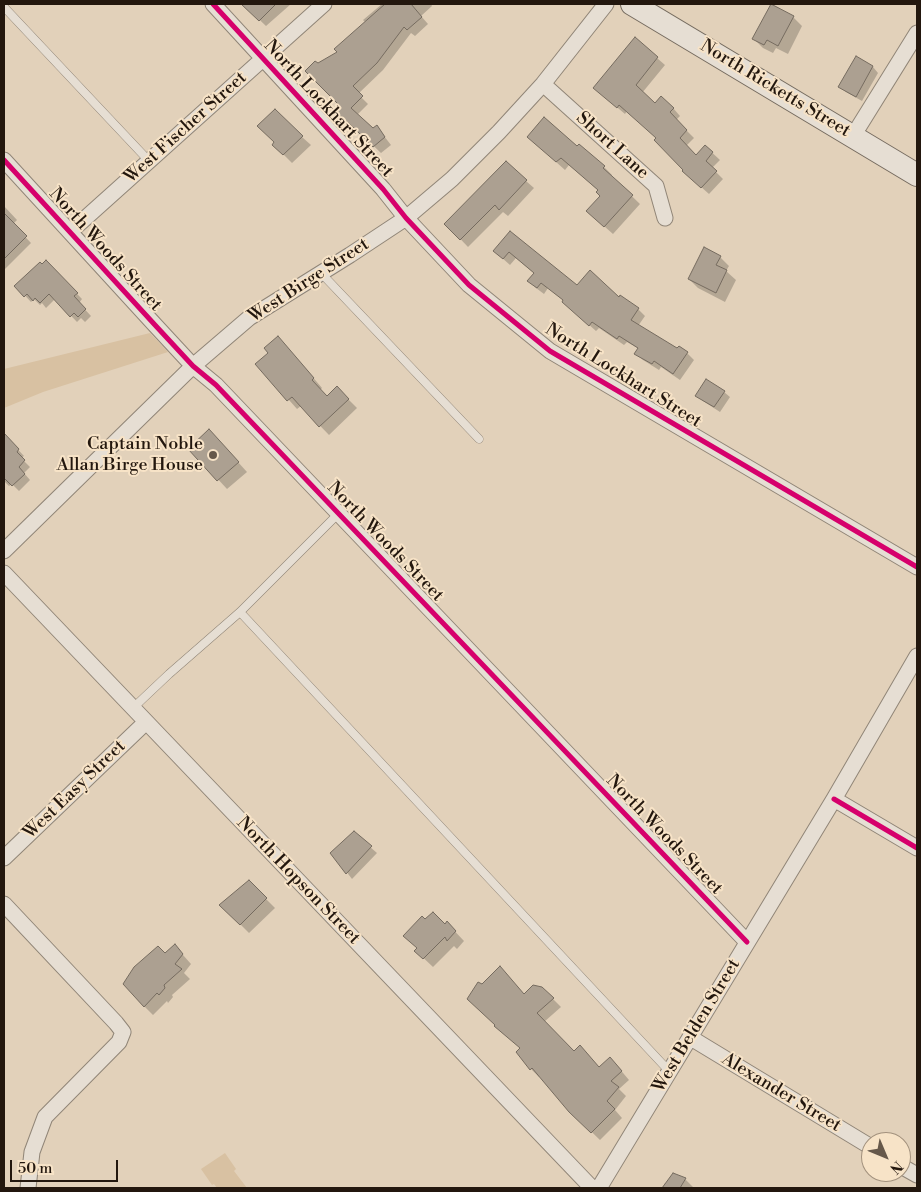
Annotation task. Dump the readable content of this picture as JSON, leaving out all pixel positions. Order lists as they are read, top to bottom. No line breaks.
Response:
{"streets":{"street":["North Ricketts Street","North Lockhart Street","West Fischer Street","Short Lane","North Woods Street","West Birge Street","West Easy Street","North Hopson Street","West Belden Street","Alexander Street"]},"crossings":[["North Lockhart Street","West Fischer Street"],["North Lockhart Street","West Birge Street"],["West Fischer Street","North Woods Street"],["Short Lane","West Birge Street"],["North Woods Street","West Birge Street"],["North Woods Street","West Belden Street"],["West Easy Street","North Hopson Street"],["West Belden Street","Alexander Street"]],"places":["Captain Noble Allan Birge House"],"scale_bar":"50 m","north":"bottom right"}
